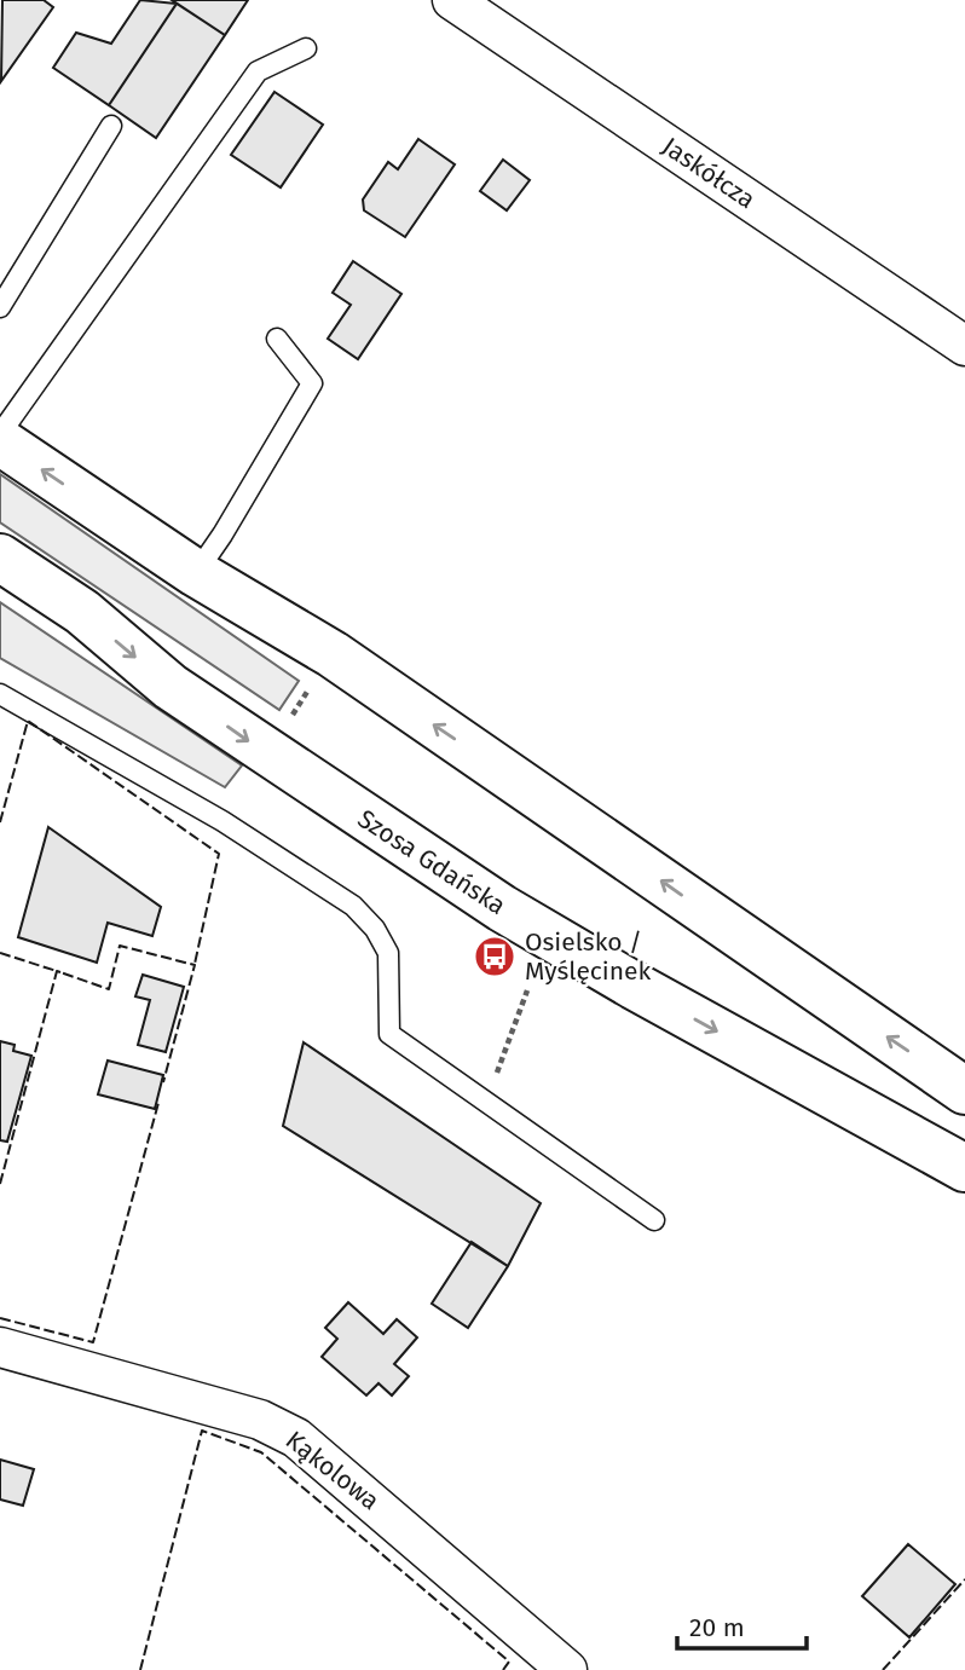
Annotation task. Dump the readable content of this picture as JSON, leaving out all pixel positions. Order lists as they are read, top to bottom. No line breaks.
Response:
{"streets":{"main road":["Szosa Gdańska"],"street":["Jaskółcza","Kąkolowa"]},"places":{"bus stop":["Osielsko / Myślęcinek"]},"scale_bar":"20 m"}
